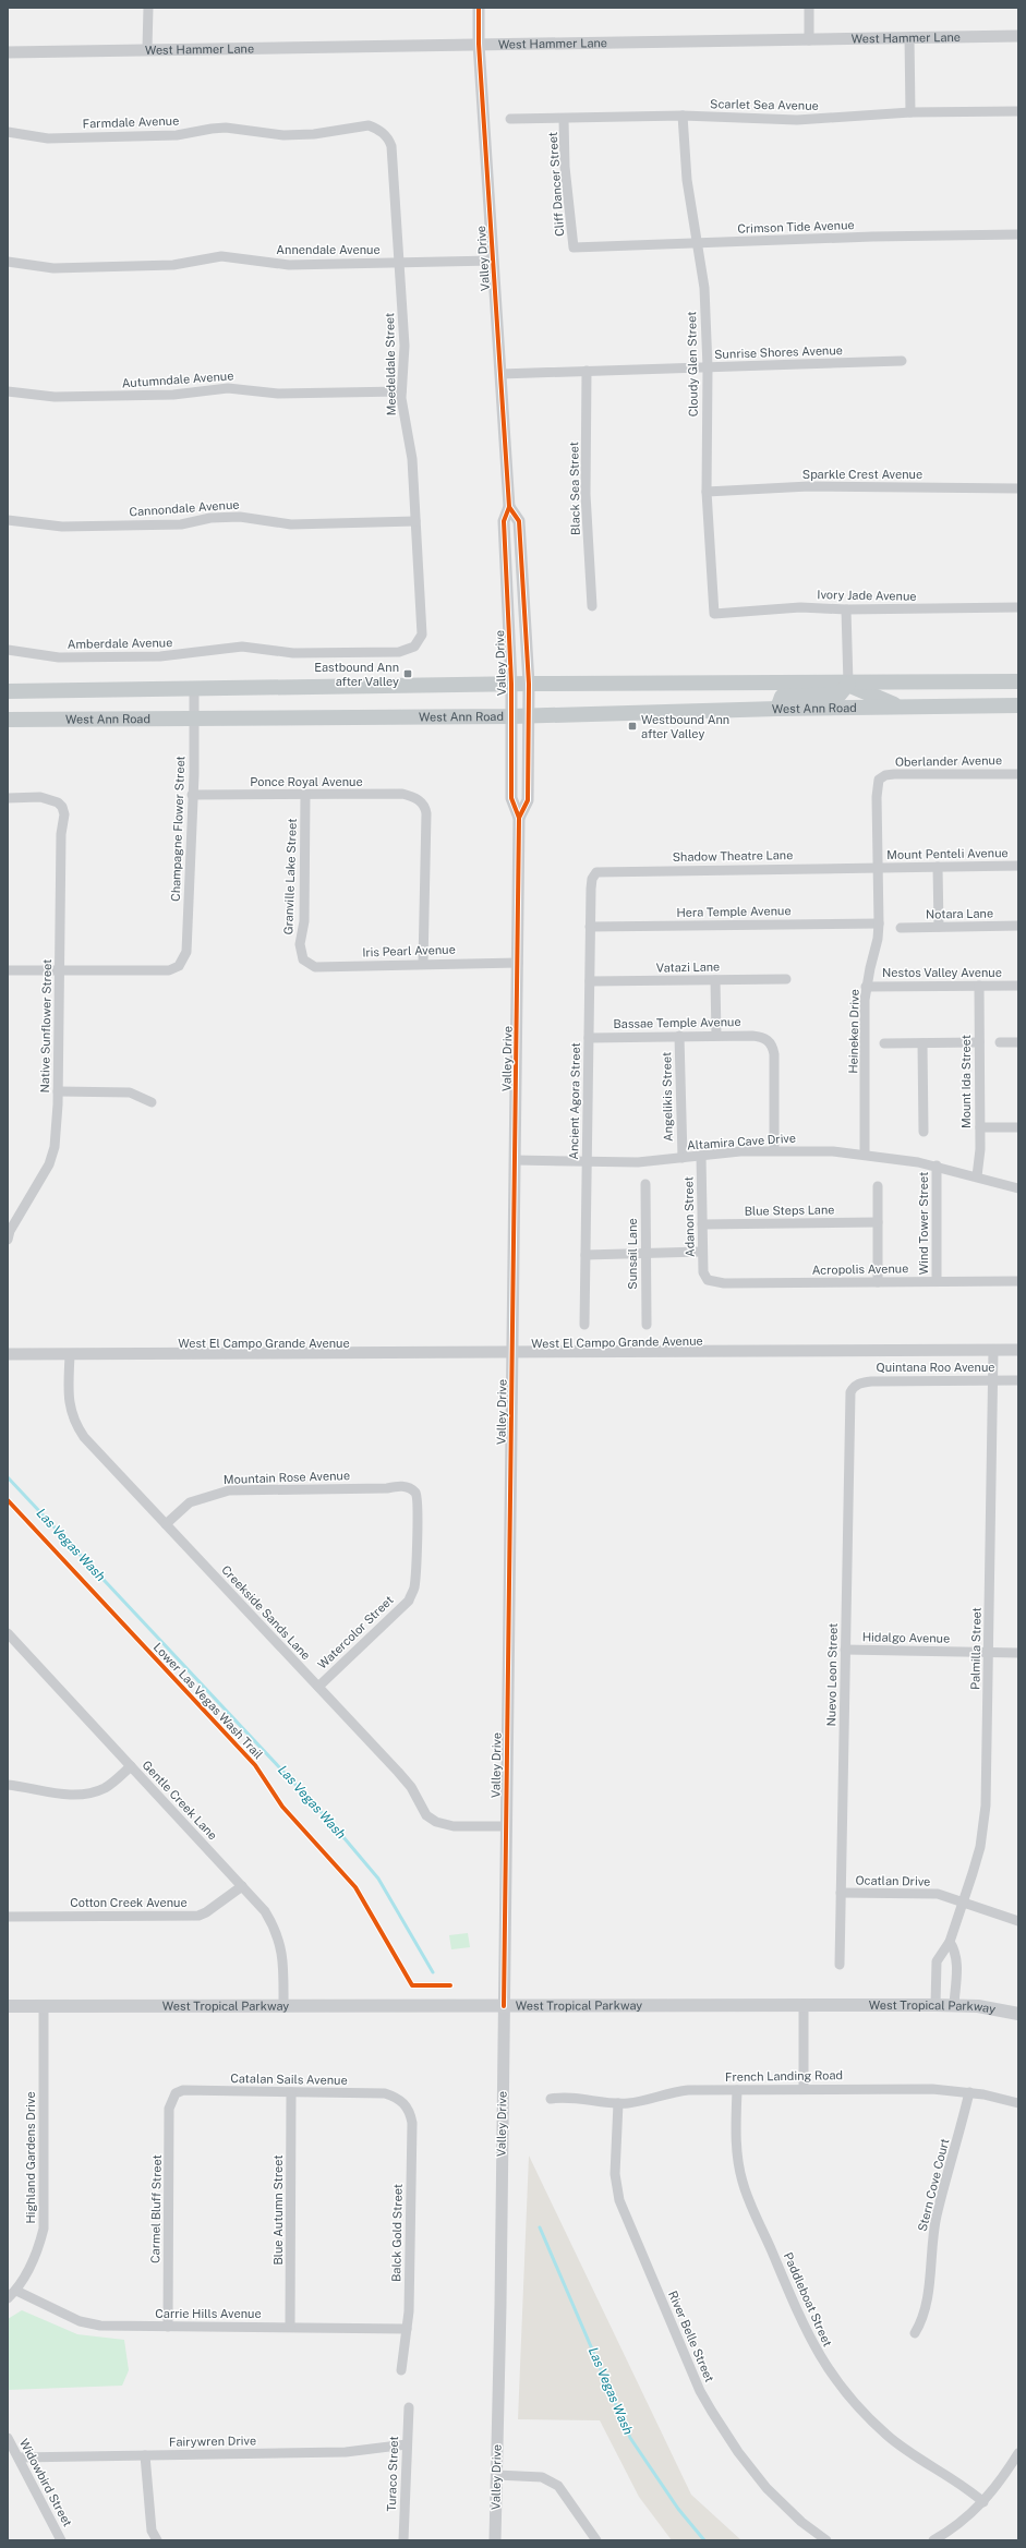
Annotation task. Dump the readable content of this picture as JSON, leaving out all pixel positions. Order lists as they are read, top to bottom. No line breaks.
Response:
{"streets":{"main road":["West Ann Road","West Tropical Parkway"],"street":["West Hammer Lane","Scarlet Sea Avenue","Farmdale Avenue","Cliff Dancer Street","Crimson Tide Avenue","Annendale Avenue","Valley Drive","Sunrise Shores Avenue","Meedeldale Street","Cloudy Glen Street","Autumndale Avenue","Sparkle Crest Avenue","Black Sea Street","Cannondale Avenue","Ivory Jade Avenue","Amberdale Avenue","Oberlander Avenue","Ponce Royal Avenue","Champagne Flower Street","Mount Penteli Avenue","Shadow Theatre Lane","Granville Lake Street","Hera Temple Avenue","Notara Lane","Iris Pearl Avenue","Vatazi Lane","Nestos Valley Avenue","Bassae Temple Avenue","Native Sunflower Street","Heineken Drive","Mount Ida Street","Angelikis Street","Ancient Agora Street","Altamira Cave Drive","Blue Steps Lane","Adanon Street","Wind Tower Street","Sunsail Lane","Acropolis Avenue","West El Campo Grande Avenue","Quintana Roo Avenue","Mountain Rose Avenue","Creekside Sands Lane","Watercolor Street","Hidalgo Avenue","Palmilla Street","Nuevo Leon Street","Gentle Creek Lane","Ocatlan Drive","Cotton Creek Avenue","French Landing Road","Catalan Sails Avenue","Highland Gardens Drive","Stern Cove Court","Carmel Bluff Street","Blue Autumn Street","Balck Gold Street","Paddleboat Street","Carrie Hills Avenue","River Belle Street","Fairywren Drive","Turaco Street","Widowbird Street"],"cycle path":["Lower Las Vegas Wash Trail"]},"crossings":[["West Hammer Lane","Valley Drive"],["Scarlet Sea Avenue","Cliff Dancer Street"],["Scarlet Sea Avenue","Cloudy Glen Street"],["Farmdale Avenue","Meedeldale Street"],["Cliff Dancer Street","Crimson Tide Avenue"],["Crimson Tide Avenue","Cloudy Glen Street"],["Annendale Avenue","Valley Drive"],["Annendale Avenue","Meedeldale Street"],["Valley Drive","Sunrise Shores Avenue"],["Valley Drive","West Ann Road"],["Valley Drive","Iris Pearl Avenue"],["Valley Drive","Altamira Cave Drive"],["Valley Drive","West El Campo Grande Avenue"],["Valley Drive","Creekside Sands Lane"],["Valley Drive","West Tropical Parkway"],["Sunrise Shores Avenue","Cloudy Glen Street"],["Sunrise Shores Avenue","Black Sea Street"],["Meedeldale Street","Autumndale Avenue"],["Meedeldale Street","Cannondale Avenue"],["Meedeldale Street","Amberdale Avenue"],["Cloudy Glen Street","Sparkle Crest Avenue"],["Cloudy Glen Street","Ivory Jade Avenue"],["West Ann Road","Champagne Flower Street"],["Oberlander Avenue","Heineken Drive"],["Ponce Royal Avenue","Champagne Flower Street"],["Ponce Royal Avenue","Granville Lake Street"],["Ponce Royal Avenue","Iris Pearl Avenue"],["Champagne Flower Street","Native Sunflower Street"],["Mount Penteli Avenue","Shadow Theatre Lane"],["Mount Penteli Avenue","Heineken Drive"],["Shadow Theatre Lane","Heineken Drive"],["Shadow Theatre Lane","Ancient Agora Street"],["Granville Lake Street","Iris Pearl Avenue"],["Hera Temple Avenue","Heineken Drive"],["Hera Temple Avenue","Ancient Agora Street"],["Vatazi Lane","Ancient Agora Street"],["Nestos Valley Avenue","Heineken Drive"],["Nestos Valley Avenue","Mount Ida Street"],["Bassae Temple Avenue","Angelikis Street"],["Bassae Temple Avenue","Ancient Agora Street"],["Bassae Temple Avenue","Altamira Cave Drive"],["Heineken Drive","Altamira Cave Drive"],["Mount Ida Street","Altamira Cave Drive"],["Angelikis Street","Altamira Cave Drive"],["Ancient Agora Street","Altamira Cave Drive"],["Altamira Cave Drive","Adanon Street"],["Altamira Cave Drive","Wind Tower Street"],["Blue Steps Lane","Adanon Street"],["Adanon Street","Acropolis Avenue"],["Wind Tower Street","Acropolis Avenue"],["West El Campo Grande Avenue","Creekside Sands Lane"],["West El Campo Grande Avenue","Palmilla Street"],["Quintana Roo Avenue","Palmilla Street"],["Quintana Roo Avenue","Nuevo Leon Street"],["Mountain Rose Avenue","Creekside Sands Lane"],["Mountain Rose Avenue","Watercolor Street"],["Creekside Sands Lane","Watercolor Street"],["Hidalgo Avenue","Palmilla Street"],["Hidalgo Avenue","Nuevo Leon Street"],["Palmilla Street","Ocatlan Drive"],["Palmilla Street","West Tropical Parkway"],["Nuevo Leon Street","Ocatlan Drive"],["Gentle Creek Lane","Cotton Creek Avenue"],["Gentle Creek Lane","West Tropical Parkway"],["West Tropical Parkway","Highland Gardens Drive"],["French Landing Road","Stern Cove Court"],["French Landing Road","Paddleboat Street"],["French Landing Road","River Belle Street"],["Catalan Sails Avenue","Carmel Bluff Street"],["Catalan Sails Avenue","Blue Autumn Street"],["Catalan Sails Avenue","Balck Gold Street"],["Highland Gardens Drive","Carrie Hills Avenue"],["Carmel Bluff Street","Carrie Hills Avenue"],["Blue Autumn Street","Carrie Hills Avenue"],["Balck Gold Street","Carrie Hills Avenue"],["Fairywren Drive","Turaco Street"],["Fairywren Drive","Widowbird Street"]],"water":["Las Vegas Wash"],"places":{"transit":["Eastbound Ann after Valley","Westbound Ann after Valley"]}}
